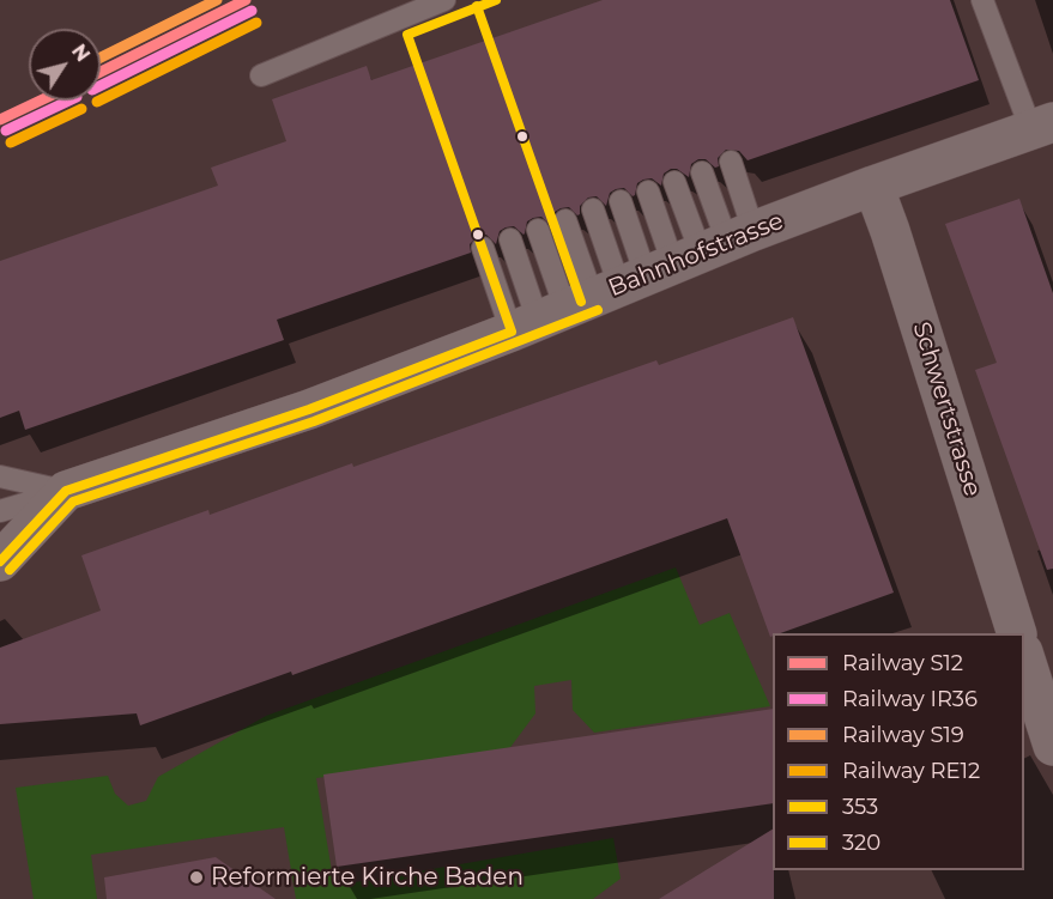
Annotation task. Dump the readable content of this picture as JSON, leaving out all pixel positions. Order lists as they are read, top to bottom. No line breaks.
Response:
{"streets":{"street":["Bahnhofstrasse","Schwertstrasse"]},"crossings":[["Bahnhofstrasse","Schwertstrasse"]],"places":["Reformierte Kirche Baden"],"lines":["rail line S12","rail line S19","transit line 353","transit line 320","rail line IR36","rail line RE12"],"legend":["Railway S12","Railway IR36","Railway S19","Railway RE12","353","320"],"north":"top right"}
